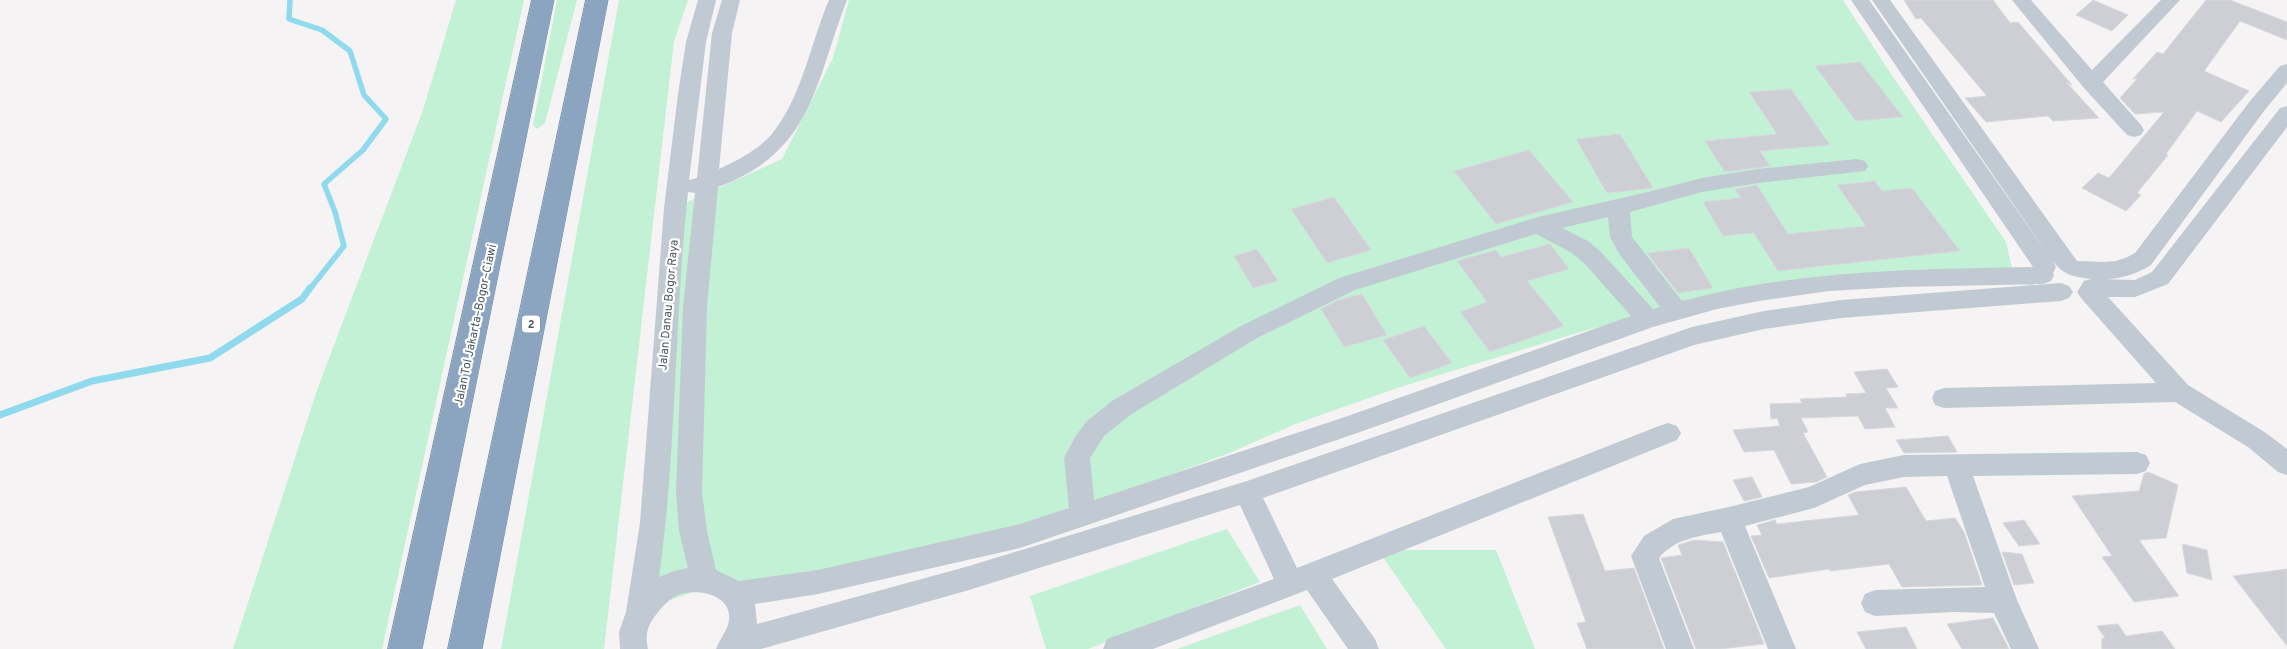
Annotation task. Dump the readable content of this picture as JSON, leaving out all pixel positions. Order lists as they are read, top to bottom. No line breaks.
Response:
{"streets":{"highway":["2","Jalan Tol Jakarta–Bogor–Ciawi"],"street":["Jalan Danau Bogor Raya"]}}
